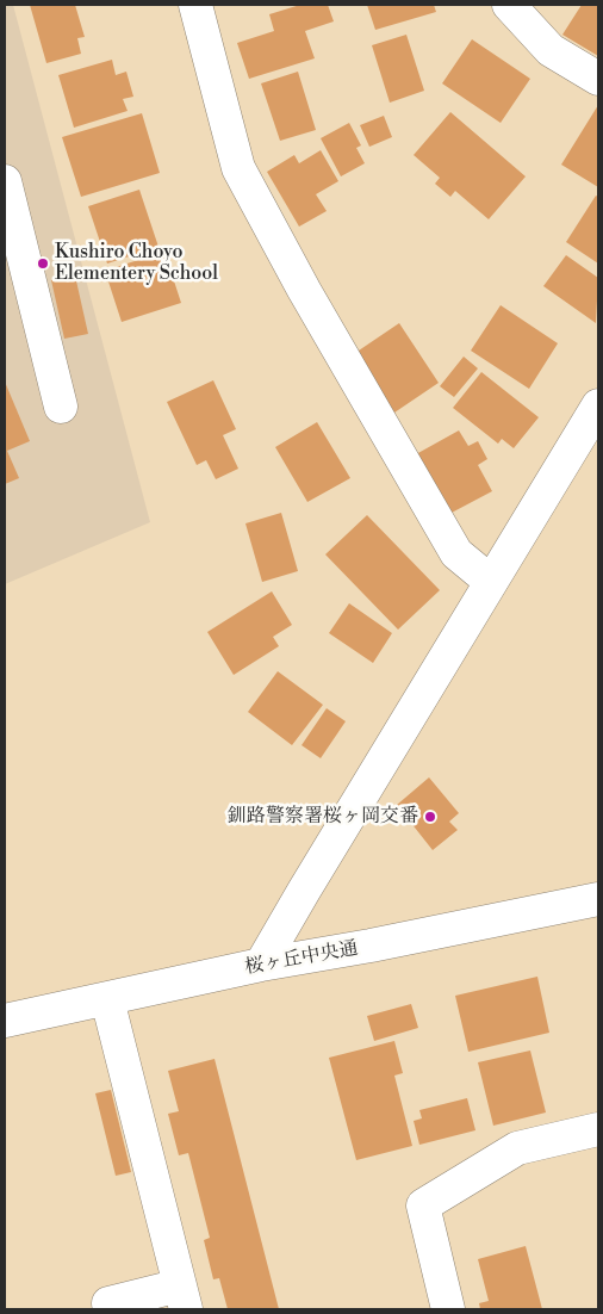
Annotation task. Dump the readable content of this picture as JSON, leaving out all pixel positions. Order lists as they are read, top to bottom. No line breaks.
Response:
{"streets":{"street":["桜ヶ丘中央通"]},"places":["Kushiro Choyo Elementery School","釧路警察署桜ヶ岡交番"]}
